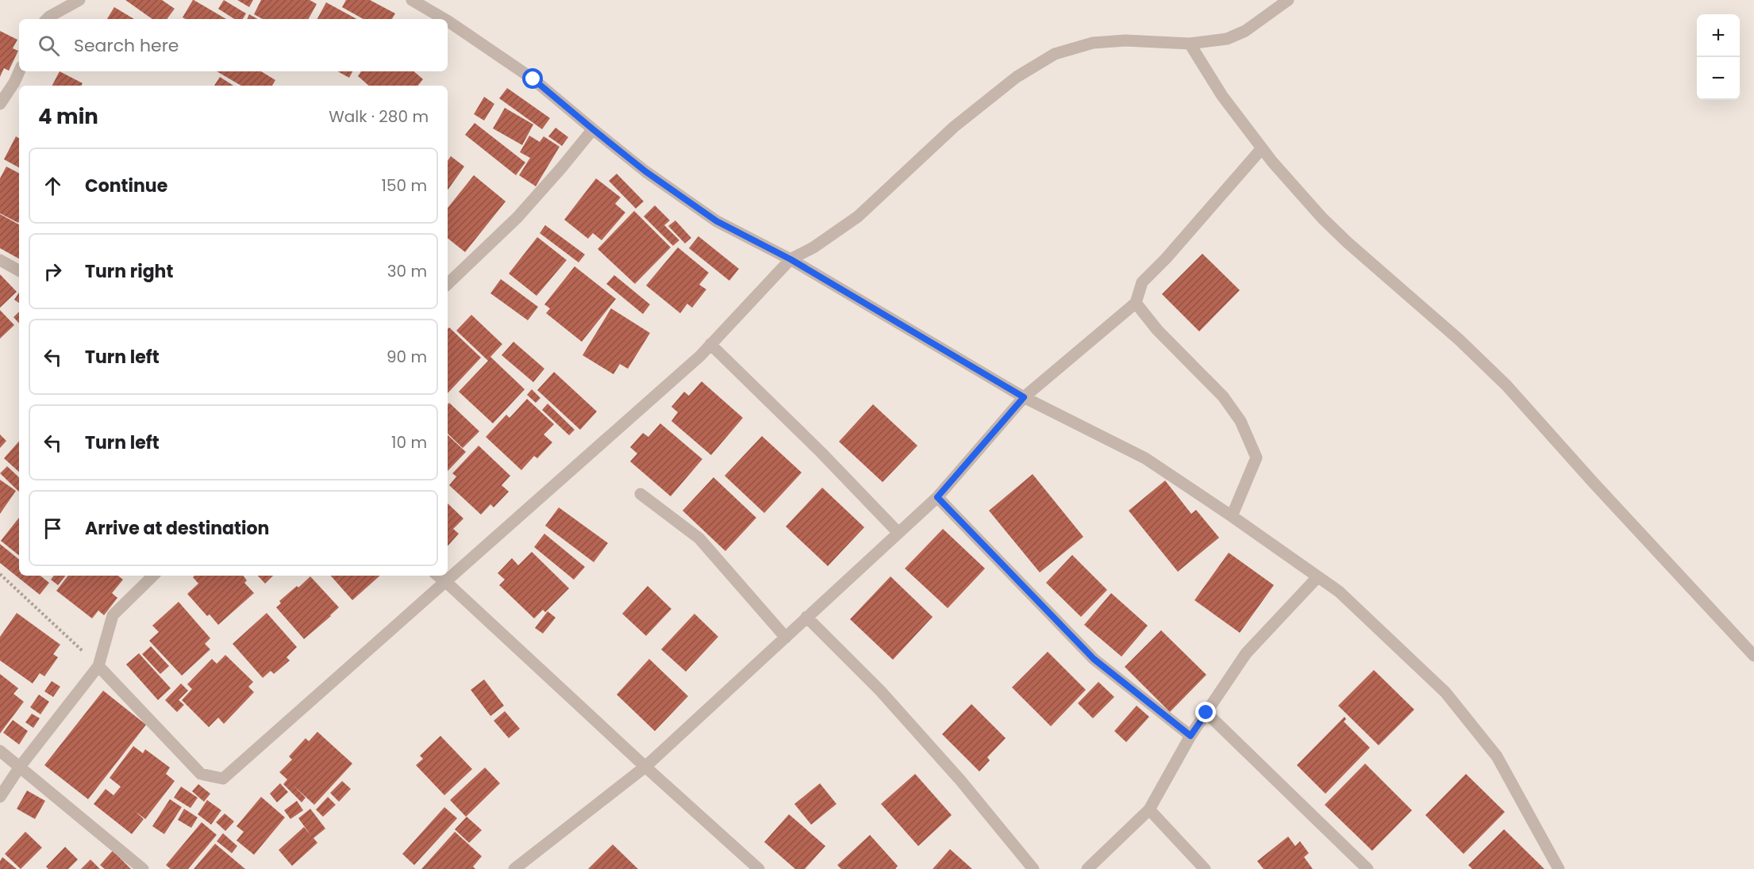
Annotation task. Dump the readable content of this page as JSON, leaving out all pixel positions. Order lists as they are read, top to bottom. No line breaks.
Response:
{"page":{"map_buttons":["+","−"],"search":"Search here","heading":["4 min","Walk · 280 m"],"list":[["Continue","150 m"],["Turn right","30 m"],["Turn left","90 m"],["Turn left","10 m"],"Arrive at destination"]}}
